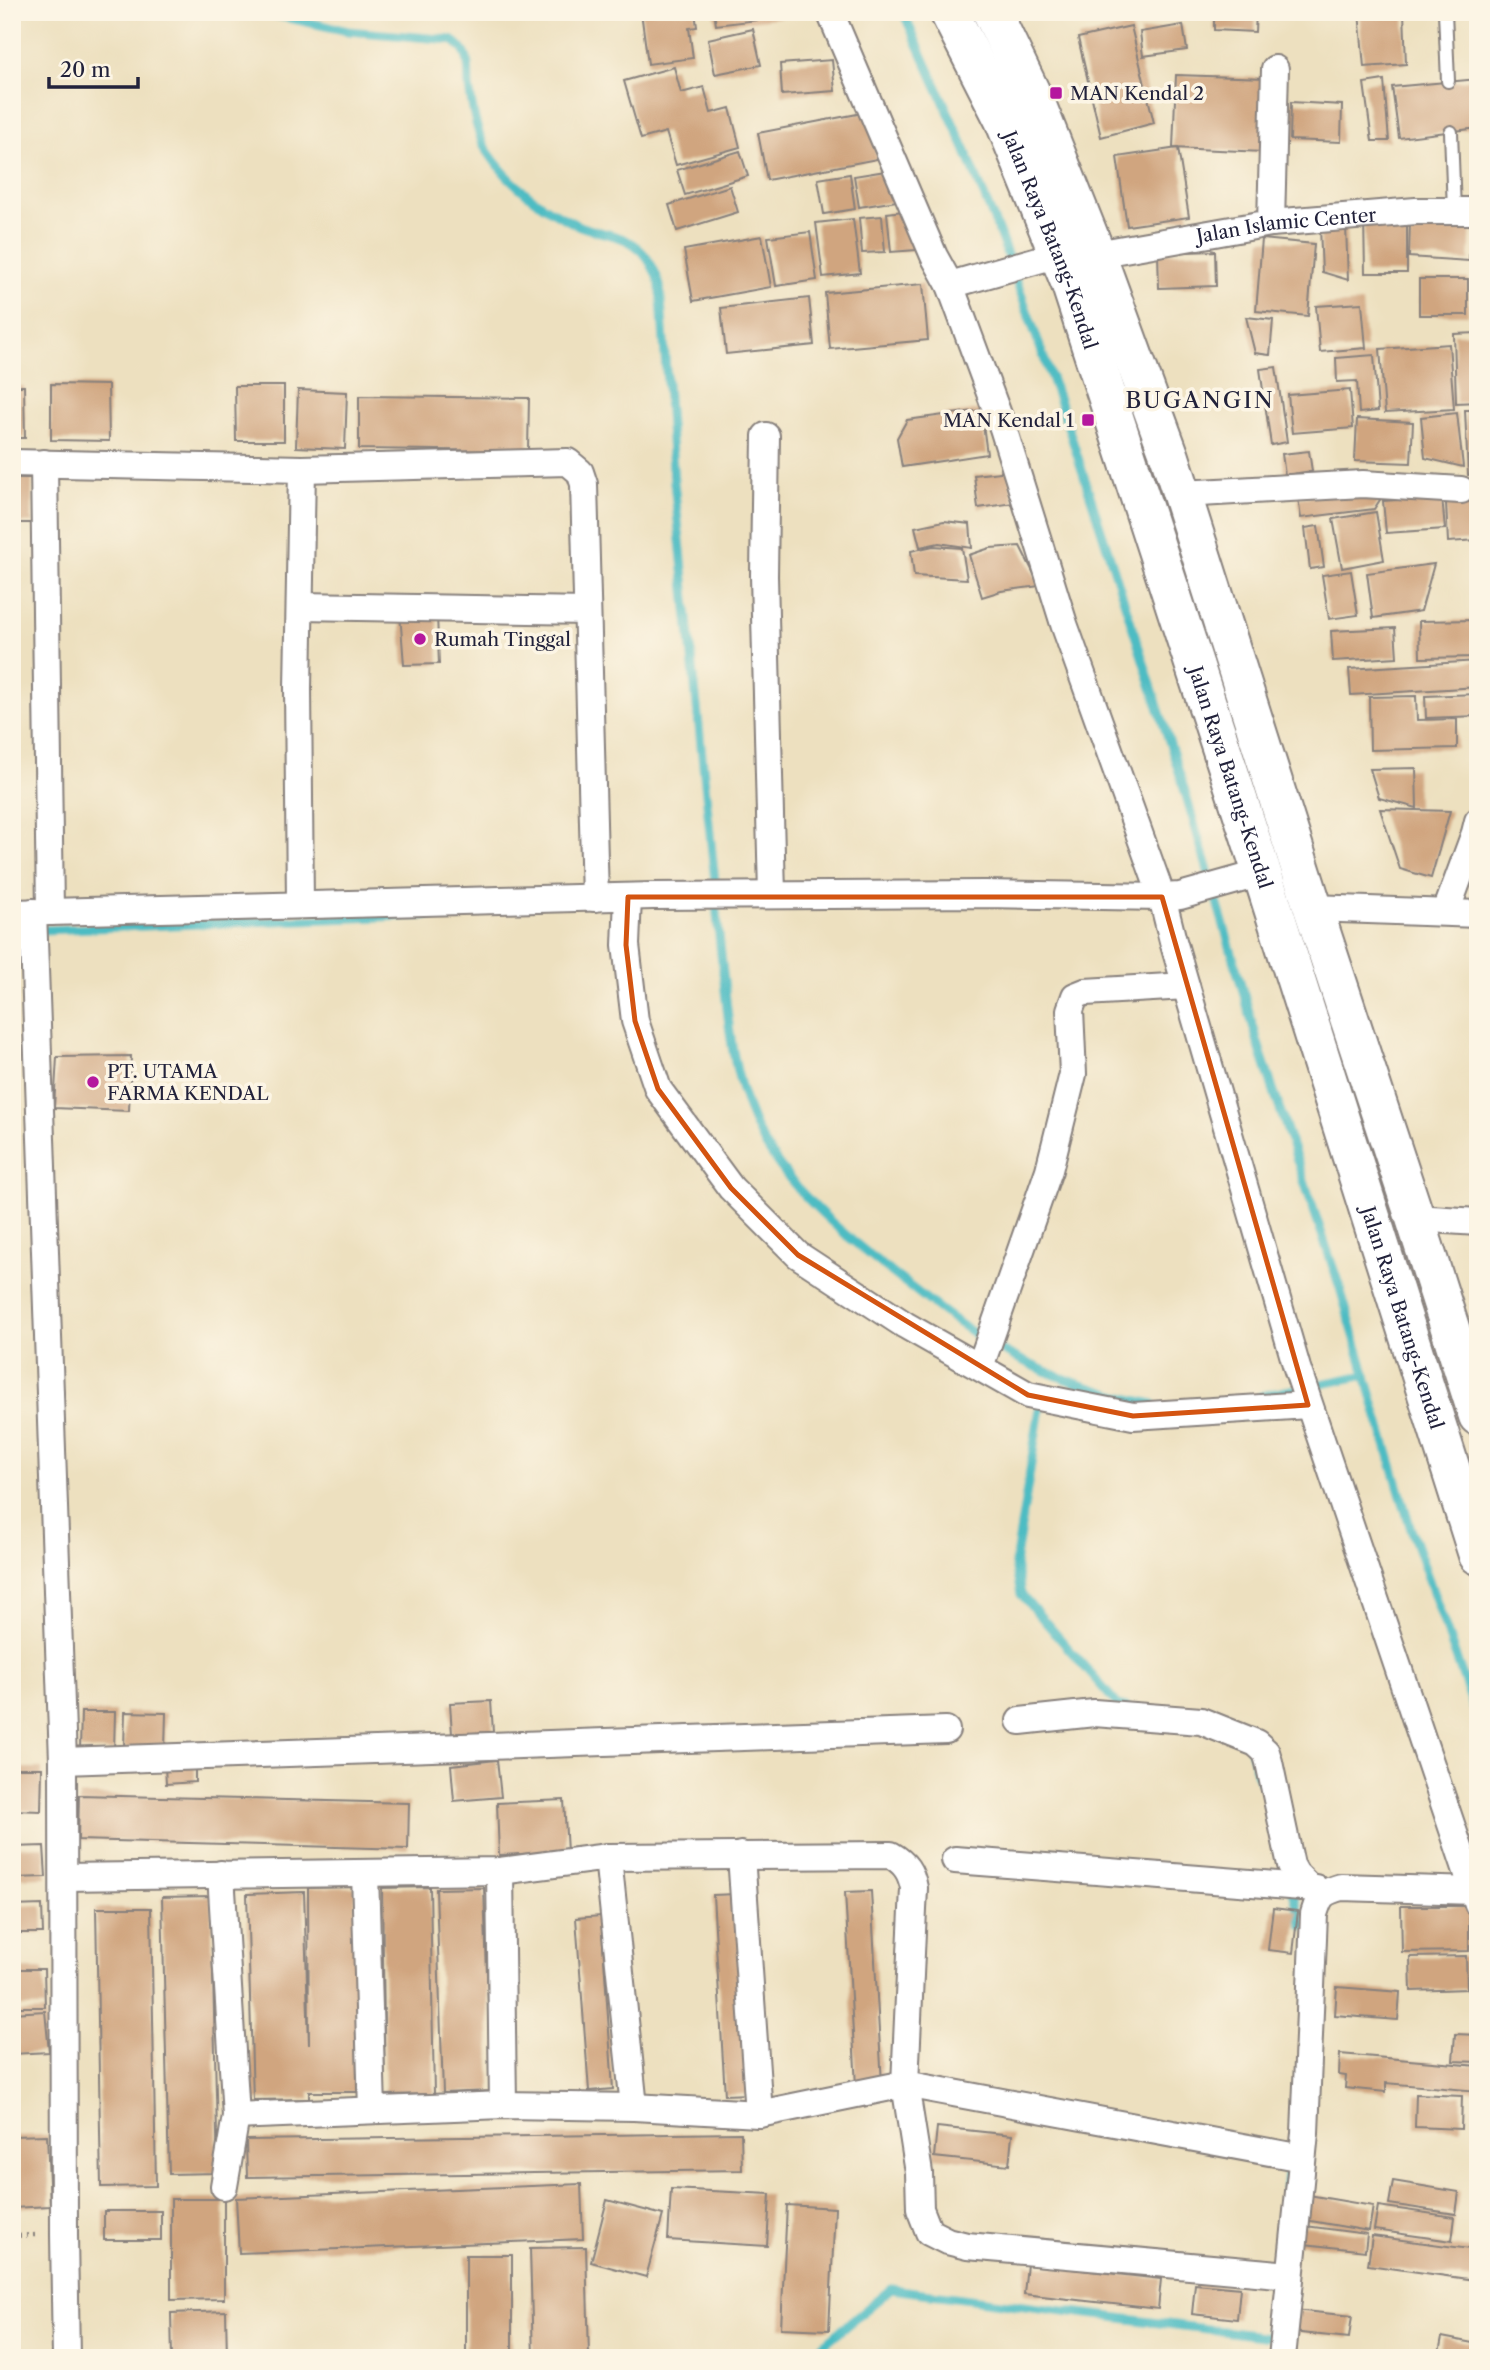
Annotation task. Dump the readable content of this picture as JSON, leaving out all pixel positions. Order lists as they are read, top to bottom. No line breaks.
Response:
{"streets":{"highway":["Jalan Raya Batang-Kendal"],"street":["Jalan Islamic Center"]},"crossings":[["Jalan Islamic Center","Jalan Raya Batang-Kendal"]],"districts":["BUGANGIN"],"places":{"transit":["MAN Kendal 2","MAN Kendal 1"],"other":["Rumah Tinggal","PT. UTAMA FARMA KENDAL"]},"scale_bar":"20 m"}
